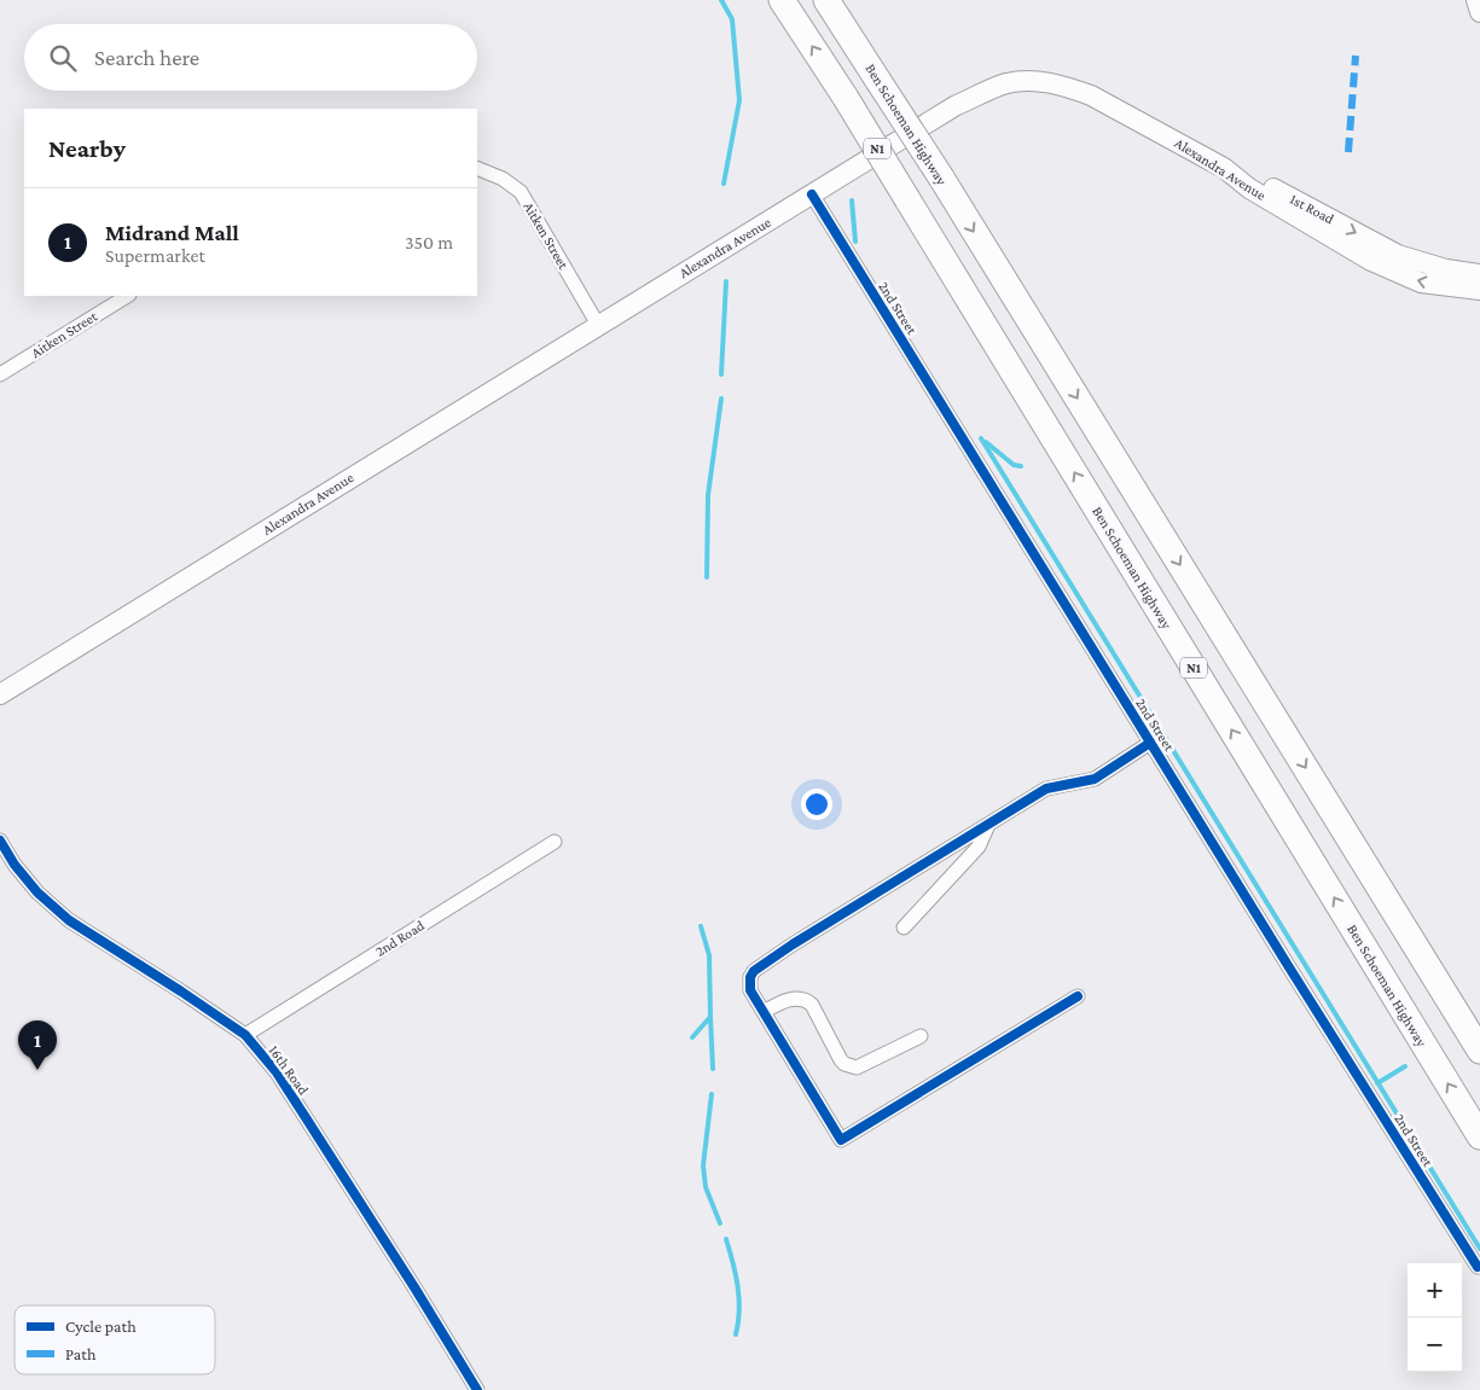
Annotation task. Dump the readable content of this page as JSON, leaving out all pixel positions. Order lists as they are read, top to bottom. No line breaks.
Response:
{"streets":{"highway":["Ben Schoeman Highway","N1"],"main road":["Alexandra Avenue","1st Road"],"street":["Aitken Street","2nd Street","2nd Road","16th Road"]},"crossings":[["Alexandra Avenue","1st Road"],["Alexandra Avenue","Aitken Street"],["Alexandra Avenue","2nd Street"],["2nd Road","16th Road"]],"one_way":["1st Road"],"legend":["Cycle path","Path"],"page":{"search":"Search here","heading":"Nearby","list":[{"mark":"1","name":"Midrand Mall","note":"Supermarket","value":"350 m"}],"pins":"1","map_buttons":["+","−"]}}
